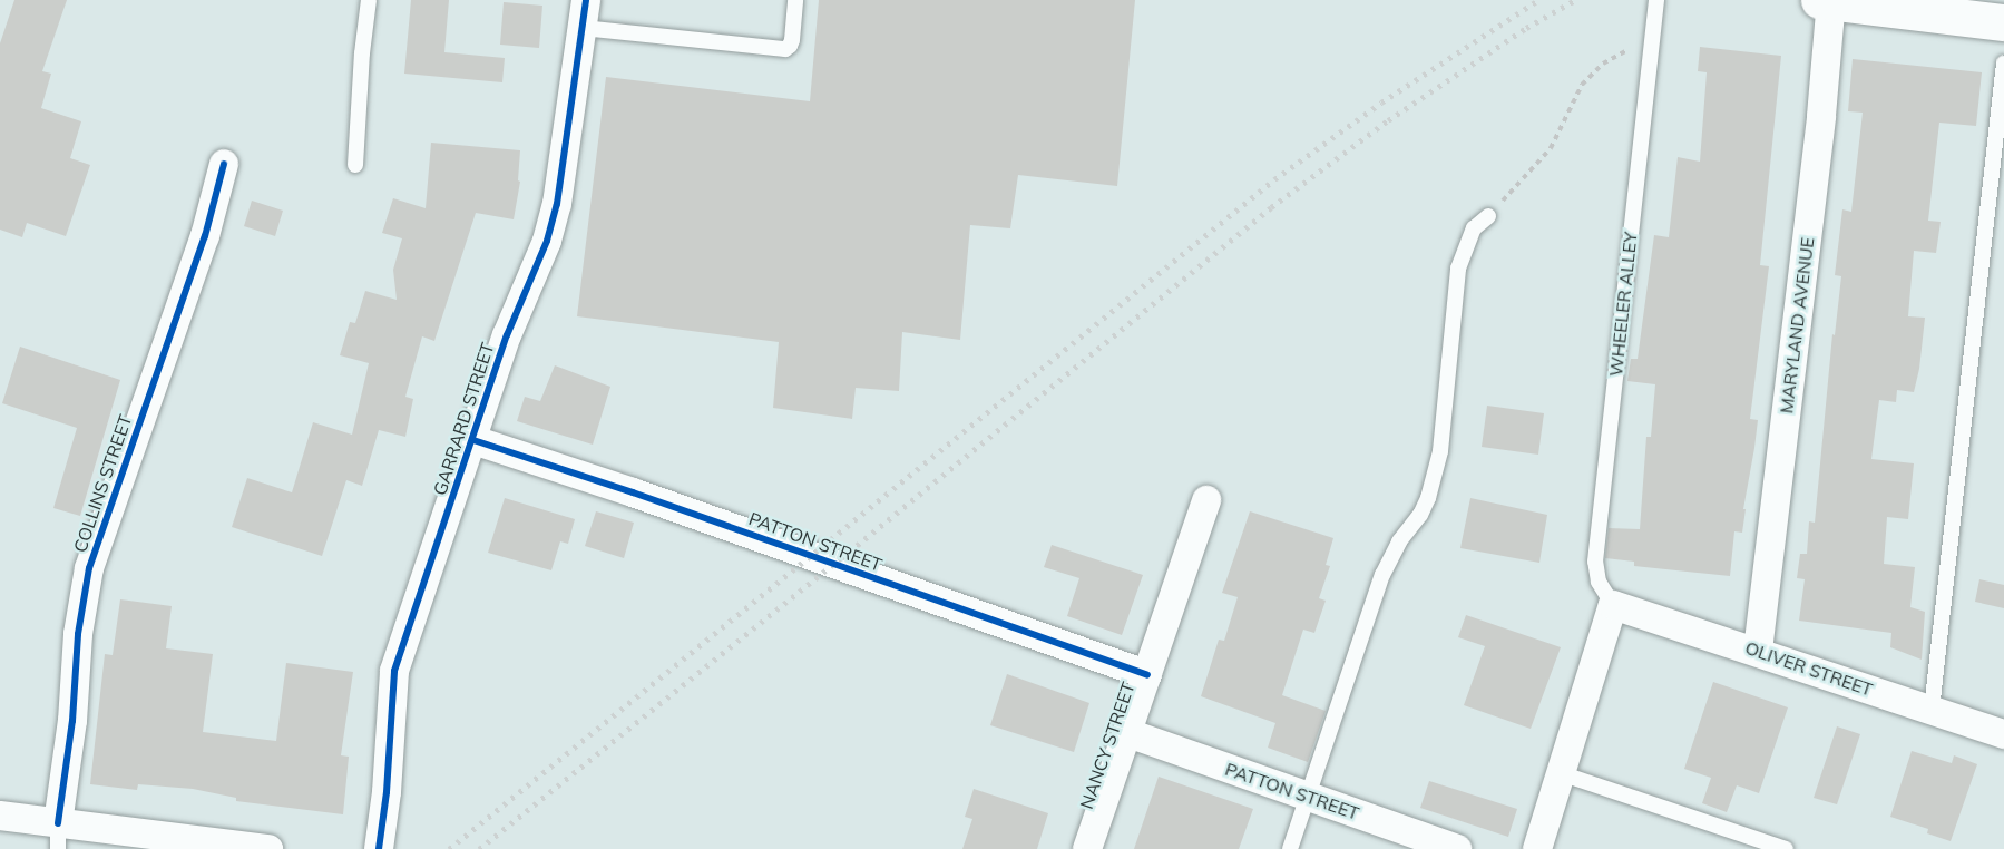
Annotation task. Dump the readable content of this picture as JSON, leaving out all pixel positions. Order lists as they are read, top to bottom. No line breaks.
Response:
{"streets":{"street":["MARYLAND AVENUE","GARRARD STREET","COLLINS STREET","PATTON STREET","OLIVER STREET","NANCY STREET"],"lane":["WHEELER ALLEY"]},"crossings":[["WHEELER ALLEY","OLIVER STREET"],["MARYLAND AVENUE","OLIVER STREET"],["GARRARD STREET","PATTON STREET"],["PATTON STREET","NANCY STREET"]]}
